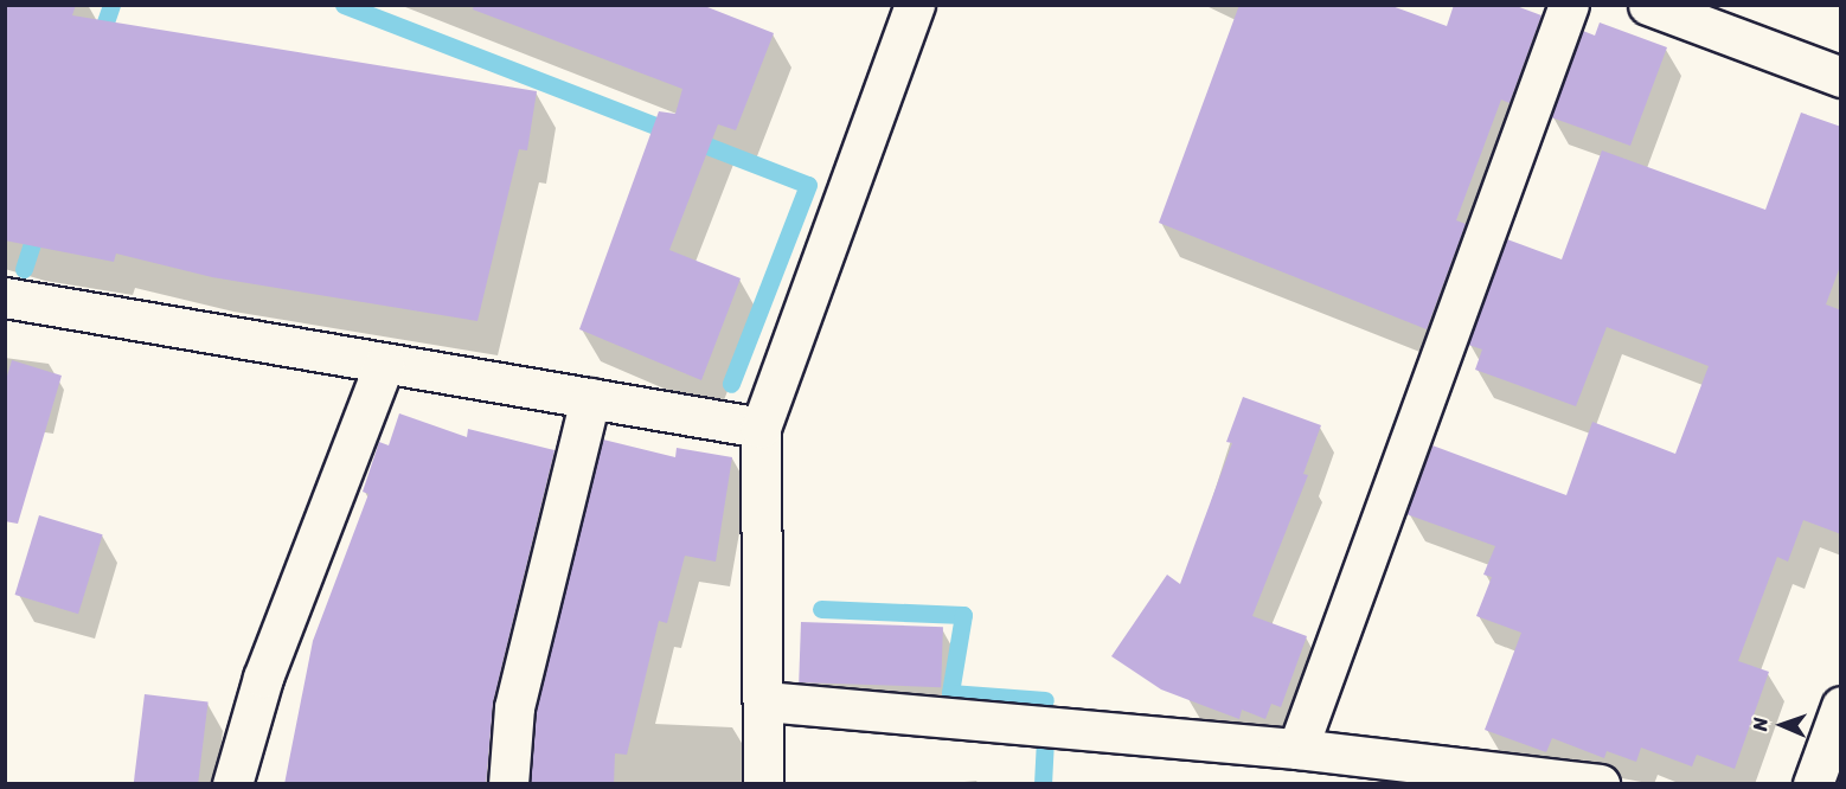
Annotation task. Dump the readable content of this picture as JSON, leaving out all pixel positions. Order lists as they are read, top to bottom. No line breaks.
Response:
{"north":"left"}
